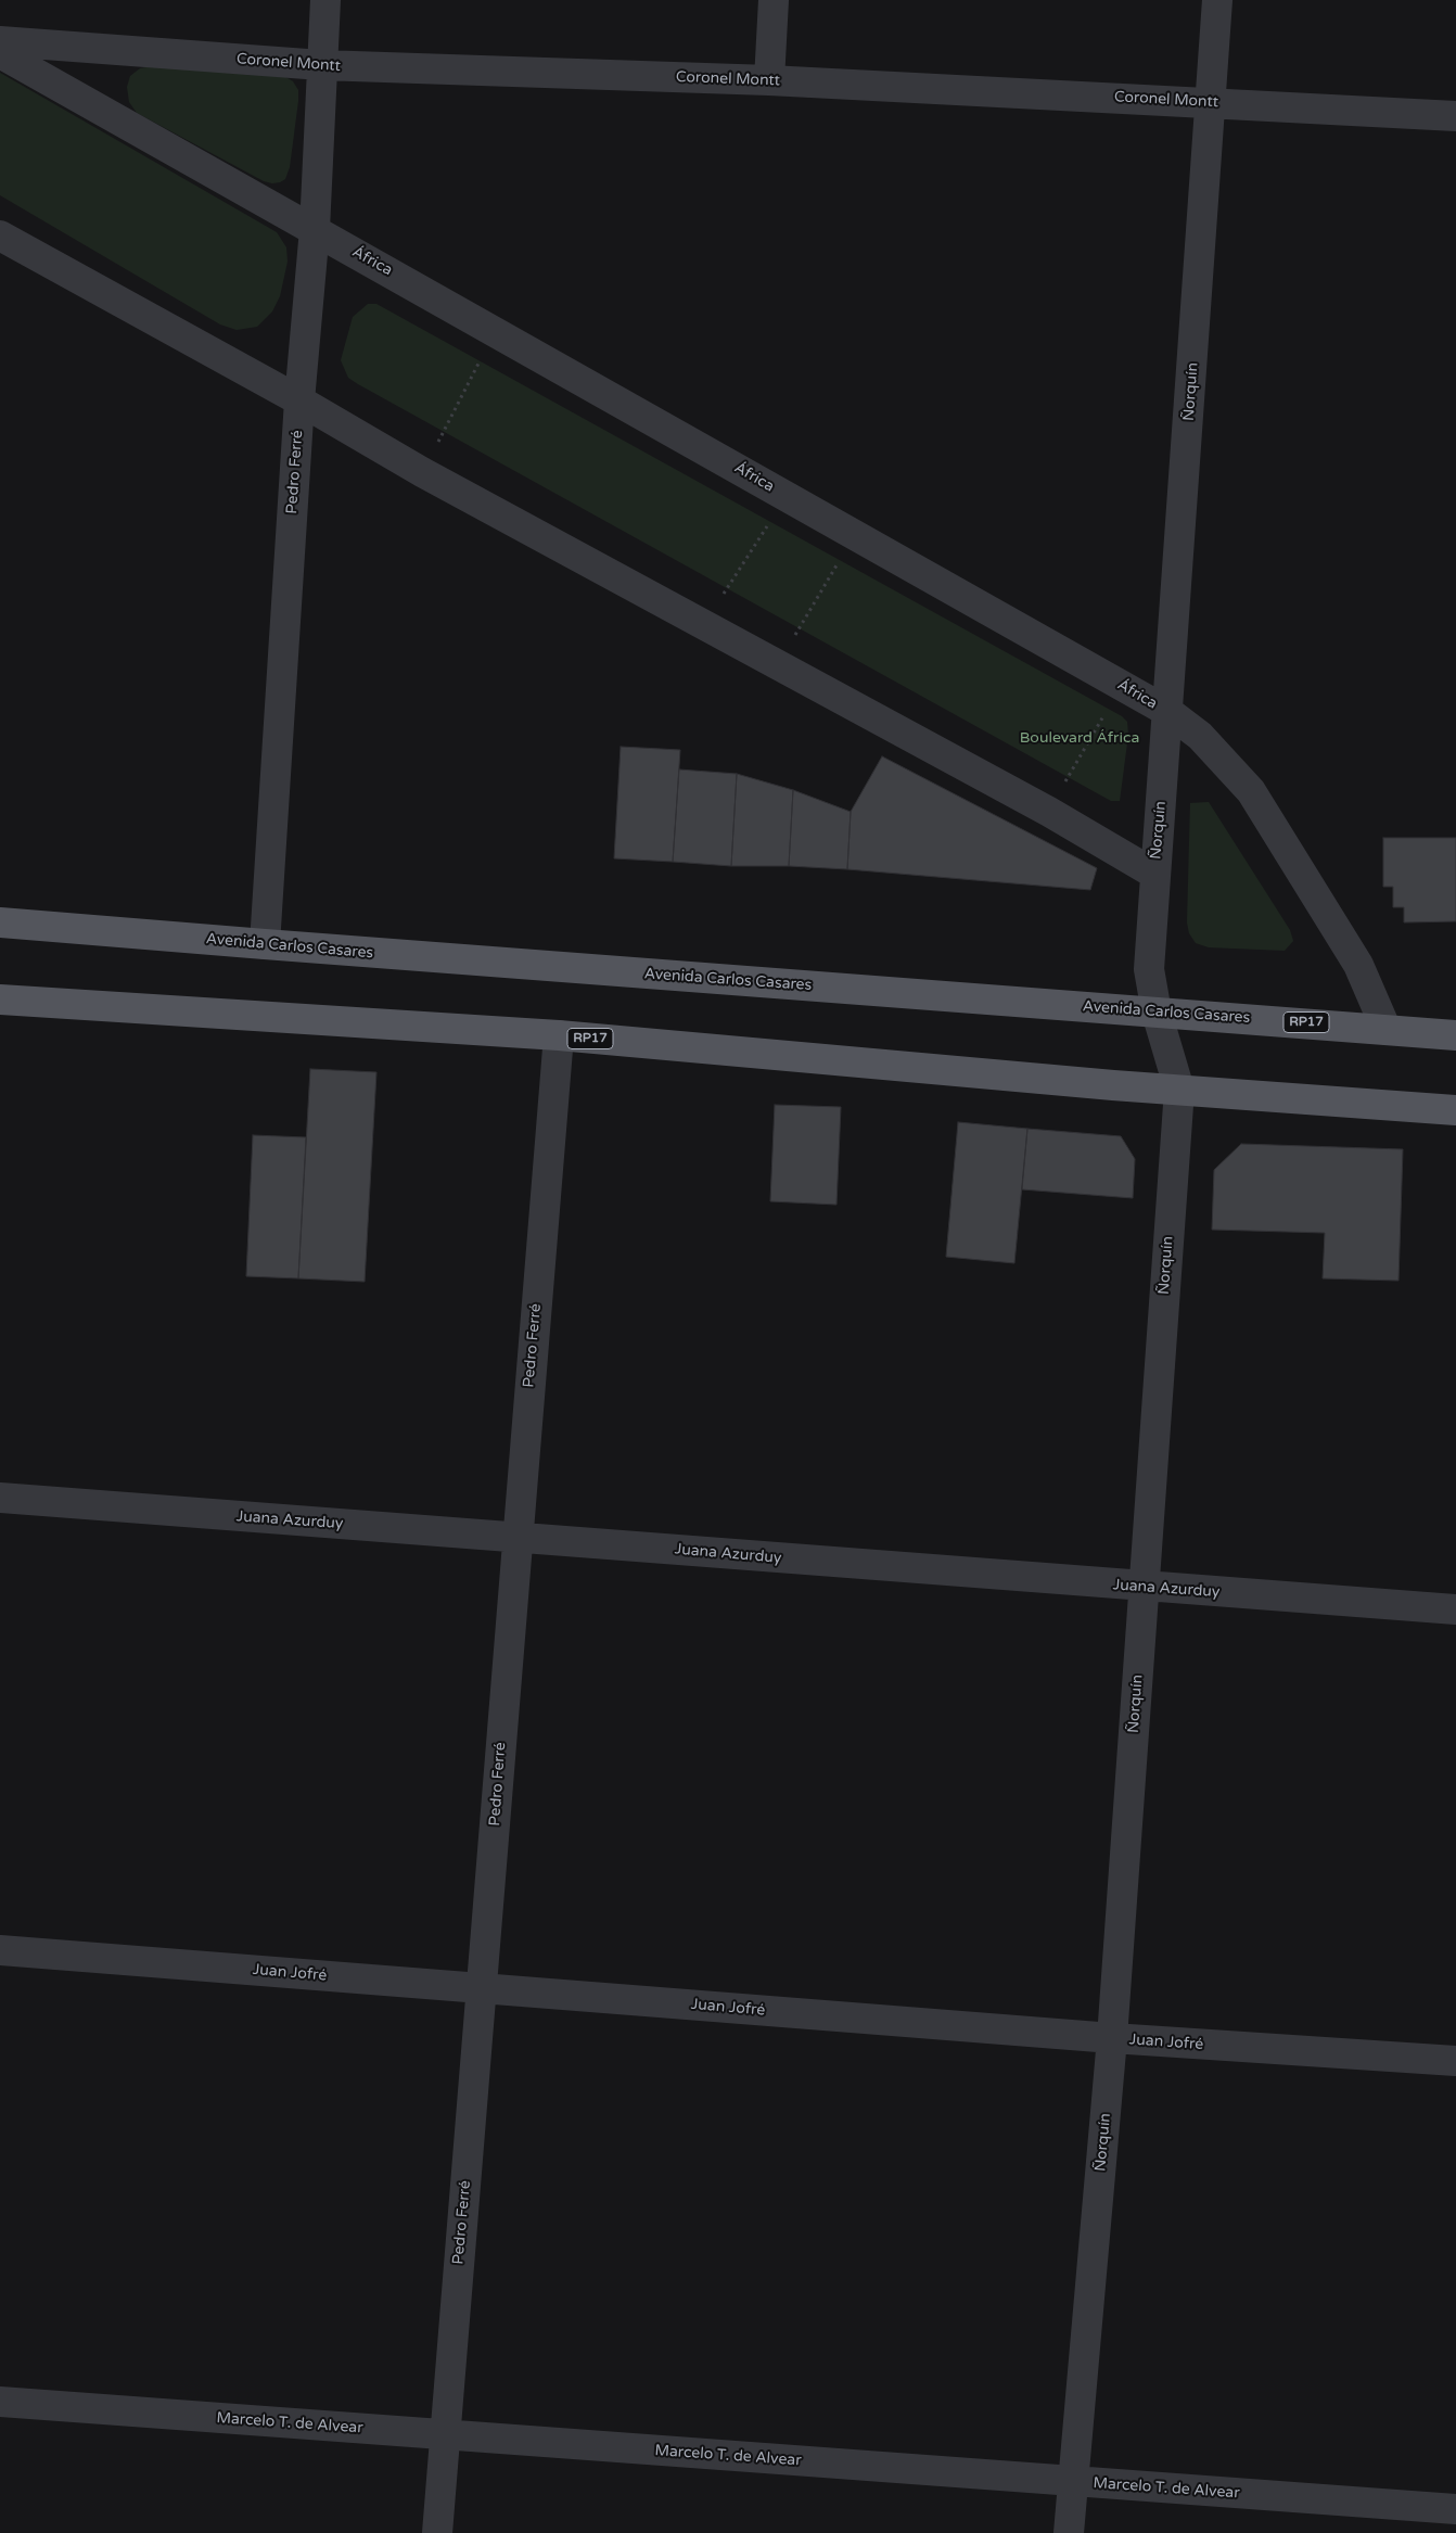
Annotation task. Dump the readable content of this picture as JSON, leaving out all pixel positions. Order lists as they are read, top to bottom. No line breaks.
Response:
{"streets":{"main road":["Avenida Carlos Casares","RP17"],"street":["Coronel Montt","África","Ñorquín","Pedro Ferré","Juana Azurduy","Juan Jofré","Marcelo T. de Alvear"]},"crossings":[["Coronel Montt","Ñorquín"],["Coronel Montt","Pedro Ferré"],["África","Ñorquín"],["África","Pedro Ferré"],["África","Avenida Carlos Casares"],["Ñorquín","Avenida Carlos Casares"],["Ñorquín","RP17"],["Ñorquín","Juana Azurduy"],["Ñorquín","Juan Jofré"],["Ñorquín","Marcelo T. de Alvear"],["Pedro Ferré","Avenida Carlos Casares"],["Pedro Ferré","RP17"],["Pedro Ferré","Juana Azurduy"],["Pedro Ferré","Juan Jofré"],["Pedro Ferré","Marcelo T. de Alvear"]],"parks":["Boulevard África"]}
